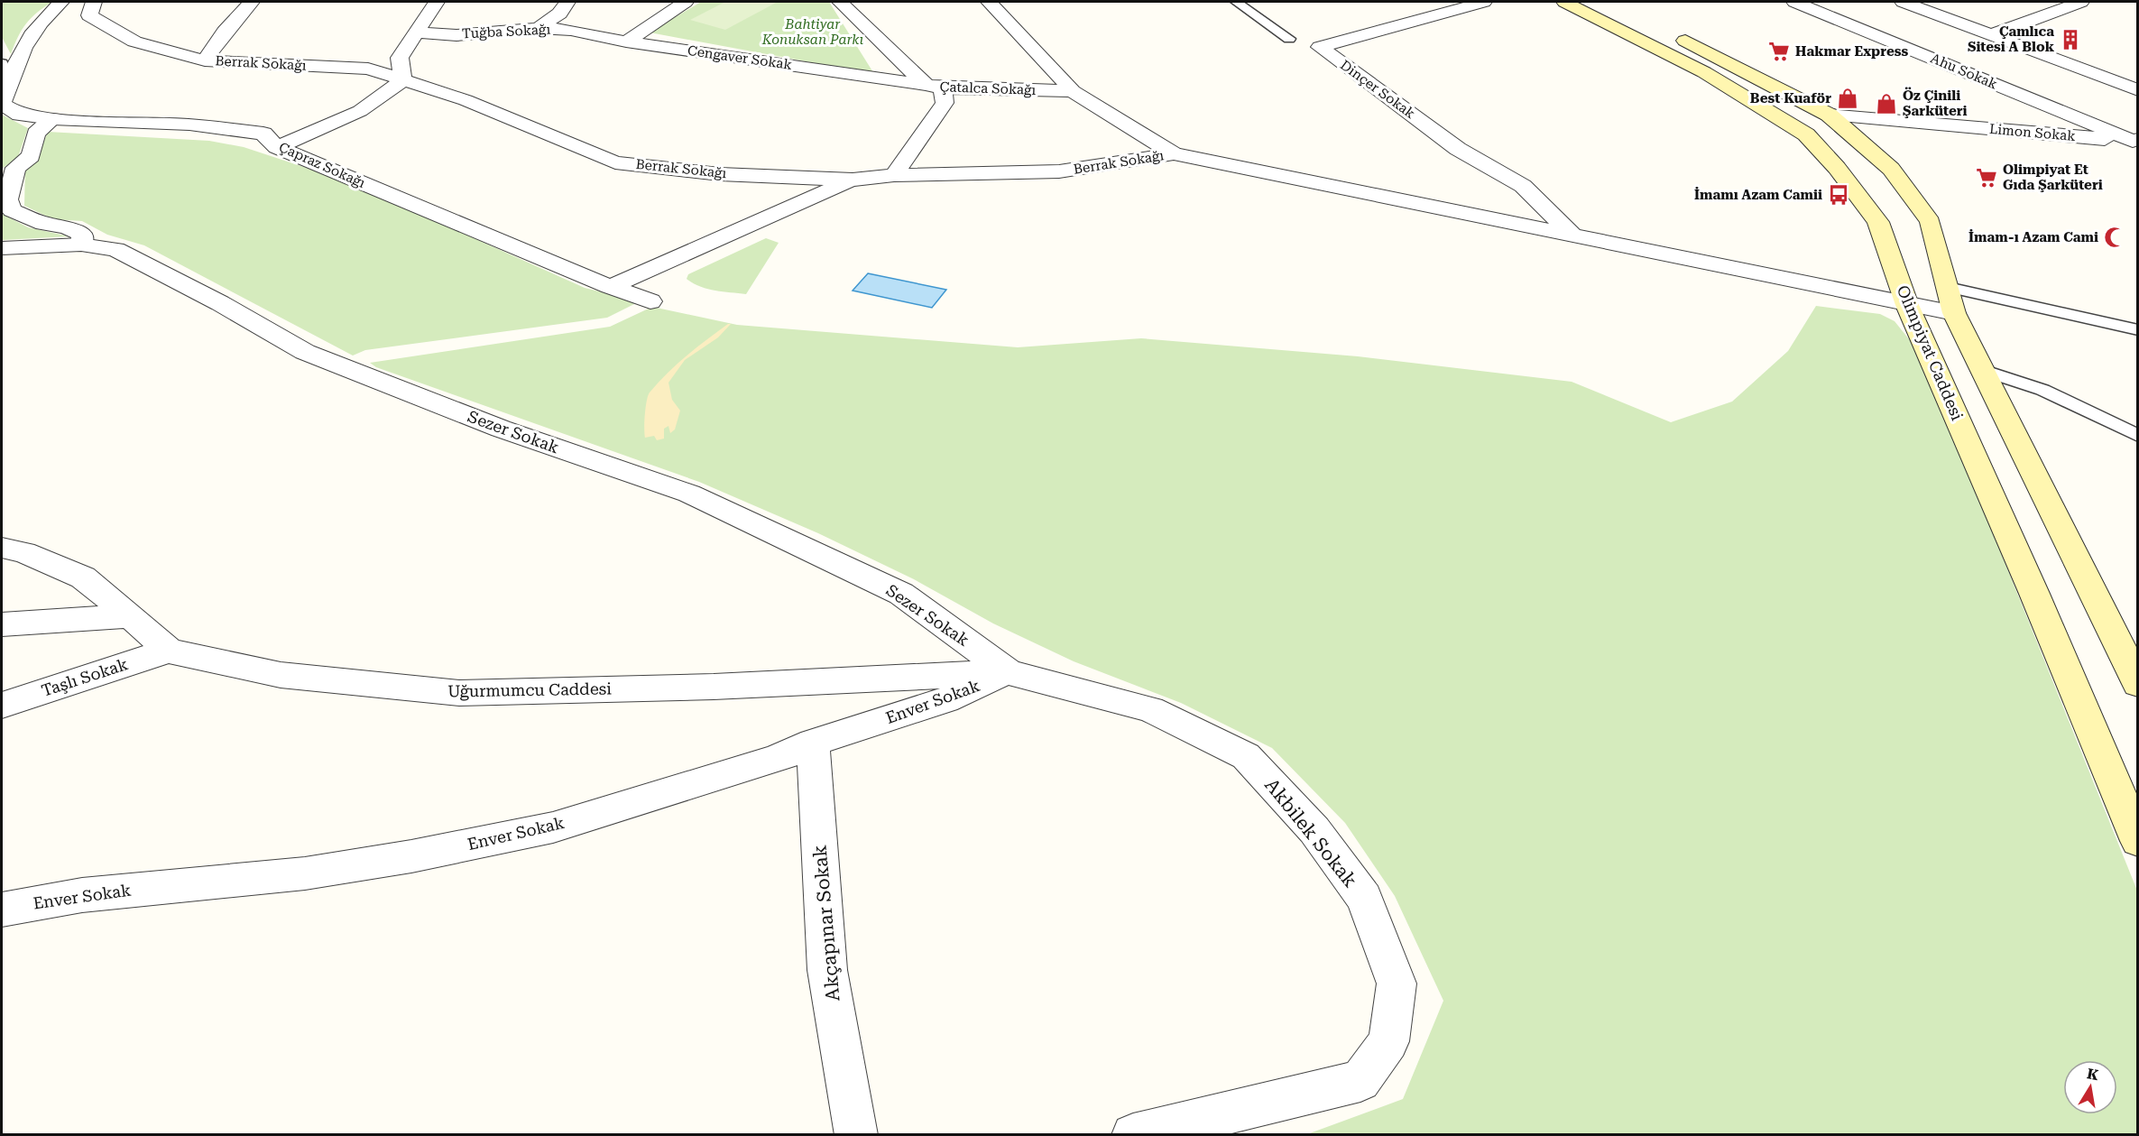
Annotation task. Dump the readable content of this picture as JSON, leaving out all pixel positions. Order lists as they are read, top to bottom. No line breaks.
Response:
{"streets":{"main road":["Olimpiyat Caddesi"],"street":["Tuğba Sokağı","Cengaver Sokak","Berrak Sokağı","Ahu Sokak","Çatalca Sokağı","Dinçer Sokak","Limon Sokak","Çapraz Sokağı","Sezer Sokak","Taşlı Sokak","Uğurmumcu Caddesi","Enver Sokak","Akbilek Sokak","Akçapınar Sokak"]},"crossings":[["Tuğba Sokağı","Cengaver Sokak"],["Cengaver Sokak","Çatalca Sokağı"],["Ahu Sokak","Limon Sokak"],["Sezer Sokak","Uğurmumcu Caddesi"],["Sezer Sokak","Enver Sokak"],["Sezer Sokak","Akbilek Sokak"],["Taşlı Sokak","Uğurmumcu Caddesi"],["Uğurmumcu Caddesi","Enver Sokak"],["Uğurmumcu Caddesi","Akbilek Sokak"],["Enver Sokak","Akbilek Sokak"],["Enver Sokak","Akçapınar Sokak"]],"parks":["Bahtiyar Konuksan Parkı"],"places":{"building":["Çamlıca Sitesi A Blok"],"supermarket":["Hakmar Express","Olimpiyat Et Gıda Şarküteri"],"shop":["Best Kuaför","Öz Çinili Şarküteri"],"bus stop":["İmamı Azam Camii"],"mosque":["İmam-ı Azam Cami"]},"north":"top"}
